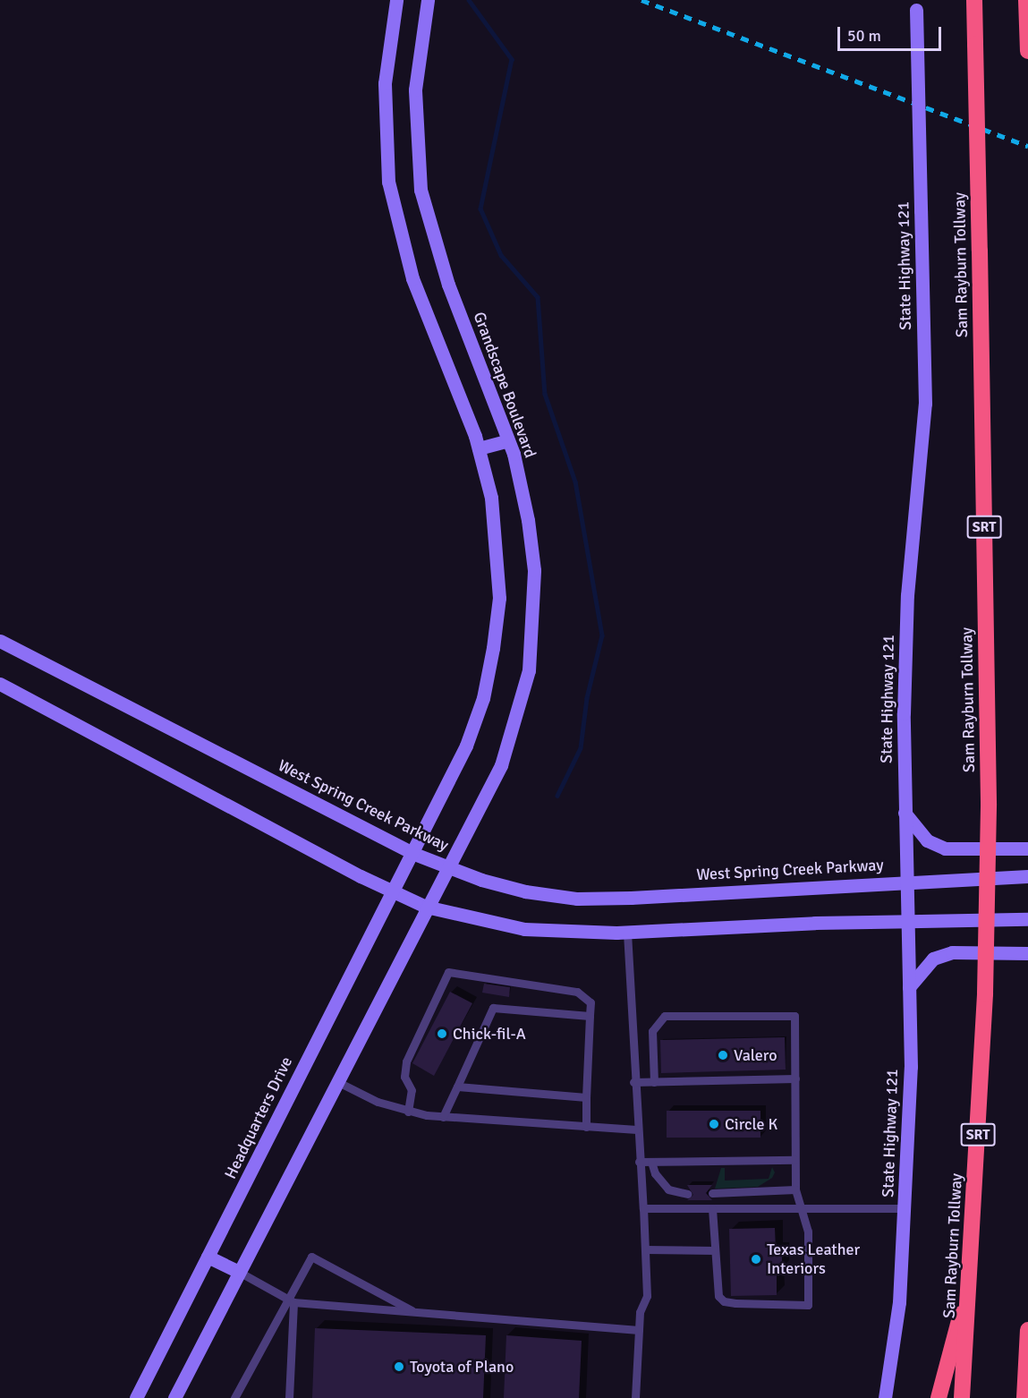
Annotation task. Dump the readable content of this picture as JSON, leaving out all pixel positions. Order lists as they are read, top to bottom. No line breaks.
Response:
{"streets":{"highway":["Sam Rayburn Tollway","SRT"],"main road":["State Highway 121","Grandscape Boulevard","West Spring Creek Parkway","Headquarters Drive"]},"crossings":[["State Highway 121","West Spring Creek Parkway"],["Grandscape Boulevard","West Spring Creek Parkway"],["West Spring Creek Parkway","Headquarters Drive"]],"places":["Chick-fil-A","Valero","Circle K","Texas Leather Interiors","Toyota of Plano"],"scale_bar":"50 m"}
